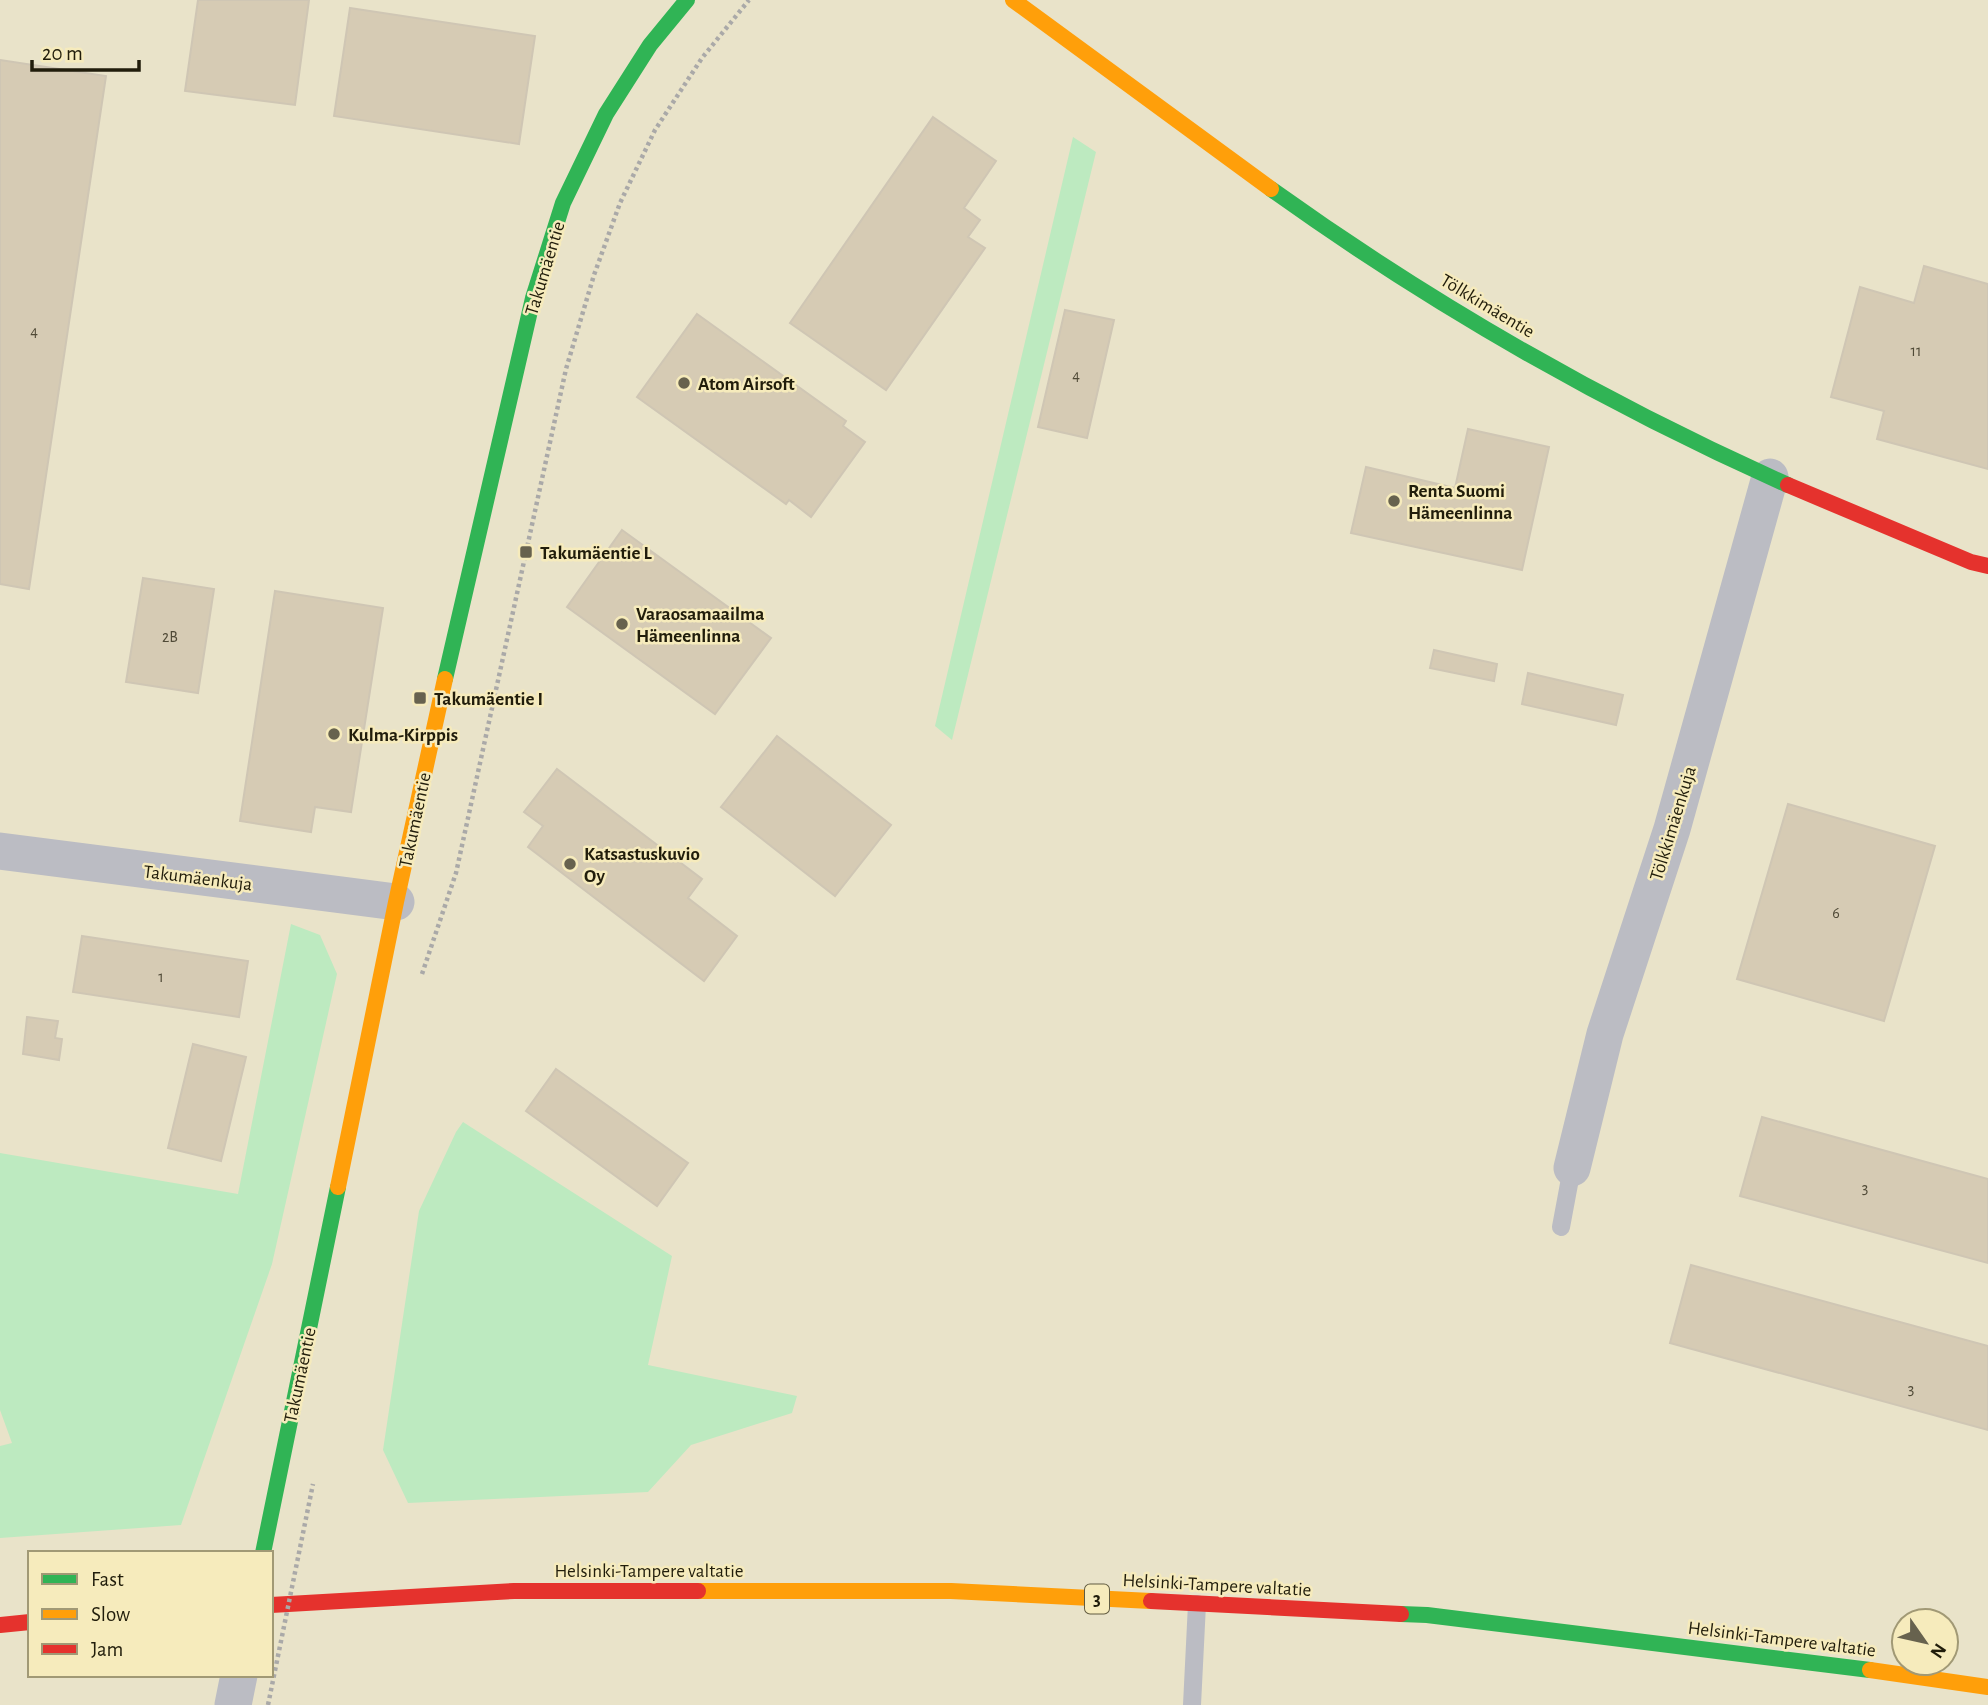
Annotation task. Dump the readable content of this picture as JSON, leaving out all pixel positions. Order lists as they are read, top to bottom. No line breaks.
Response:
{"streets":{"main road":["Takumäentie","Tölkkimäentie","Helsinki-Tampere valtatie","3"],"street":["Tölkkimäenkuja","Takumäenkuja"]},"crossings":[["Takumäentie","Takumäenkuja"],["Tölkkimäentie","Tölkkimäenkuja"]],"places":{"other":["Atom Airsoft","Renta Suomi Hämeenlinna","Varaosamaailma Hämeenlinna","Kulma-Kirppis","Katsastuskuvio Oy"],"transit":["Takumäentie L","Takumäentie I"]},"house_numbers":["4","11","4","2B","6","1","3","3"],"legend":["Fast","Slow","Jam"],"scale_bar":"20 m","north":"bottom right"}
